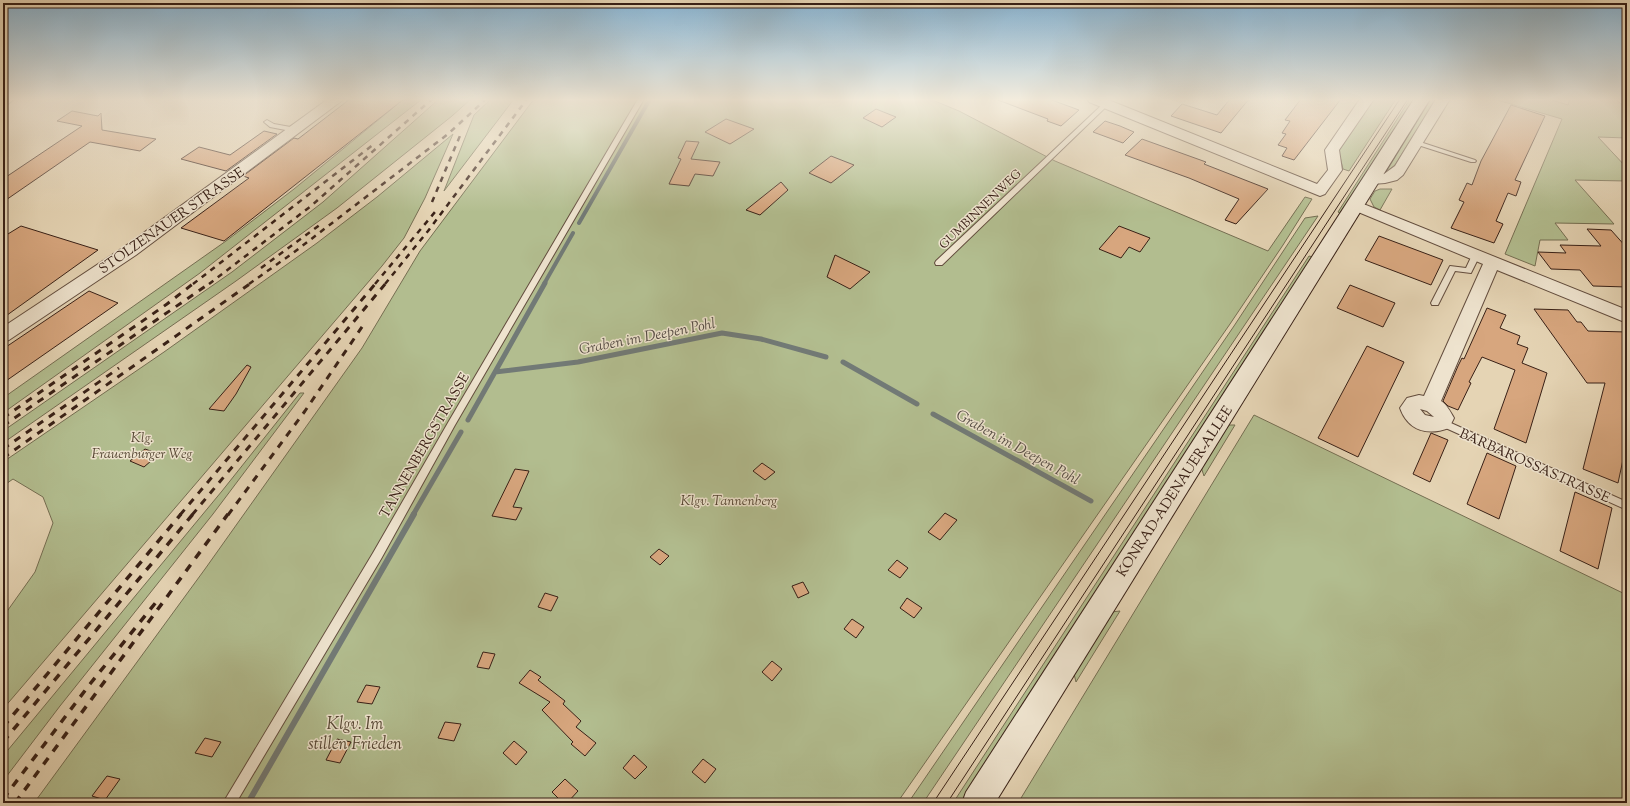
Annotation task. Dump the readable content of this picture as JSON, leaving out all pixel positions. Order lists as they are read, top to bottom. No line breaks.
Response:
{"streets":{"main road":["KONRAD-ADENAUER-ALLEE"],"street":["STOLZENAUER STRASSE","BARBAROSSASTRASSE"],"lane":["GUMBINNENWEG","TANNENBERGSTRASSE"]},"water":["Graben im Deepen Pohl"],"parks":["Klg. Frauenburger Weg","Klgv. Tannenberg","Klgv. Im stillen Frieden"]}
